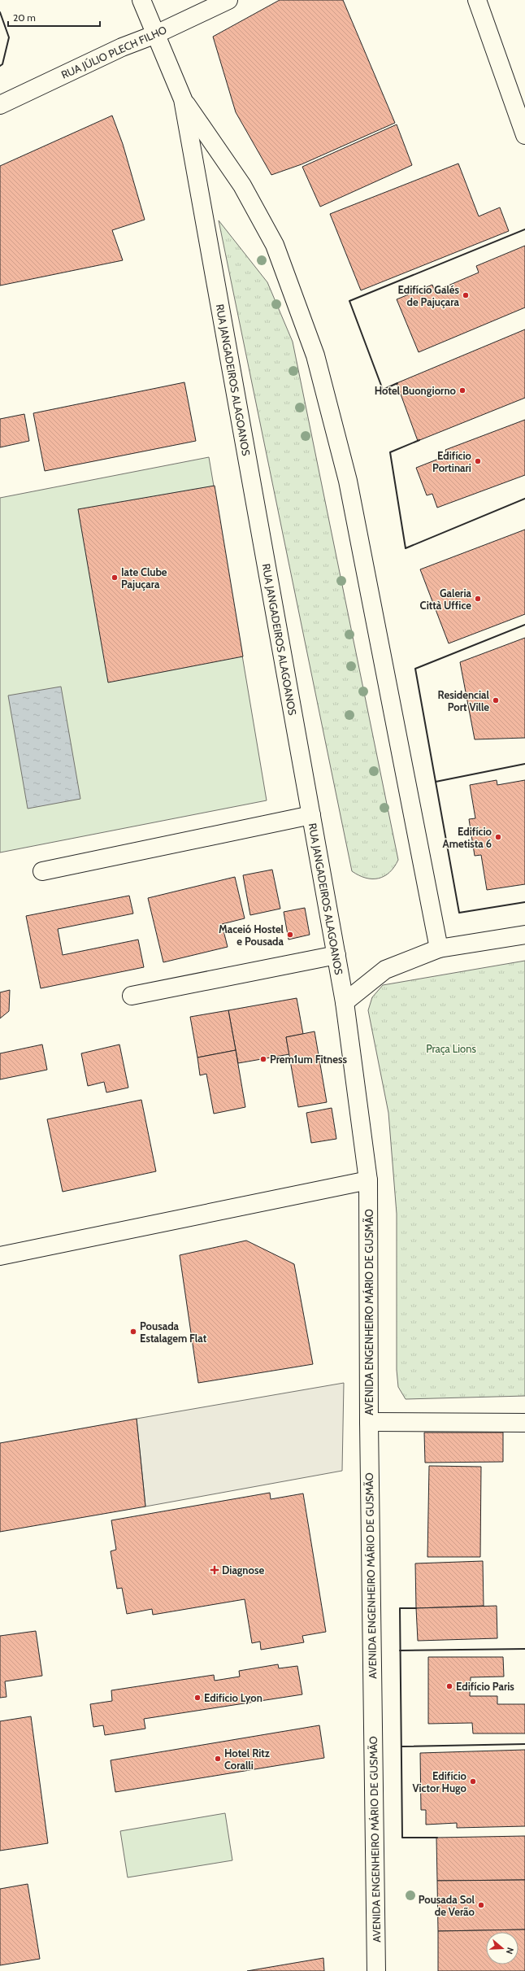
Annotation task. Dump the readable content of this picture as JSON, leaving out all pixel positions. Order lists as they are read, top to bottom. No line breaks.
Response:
{"streets":{"street":["RUA JÚLIO PLECH FILHO","RUA JANGADEIROS ALAGOANOS","AVENIDA ENGENHEIRO MÁRIO DE GUSMÃO"]},"crossings":[["RUA JÚLIO PLECH FILHO","RUA JANGADEIROS ALAGOANOS"],["RUA JANGADEIROS ALAGOANOS","AVENIDA ENGENHEIRO MÁRIO DE GUSMÃO"]],"parks":["Praça Lions"],"places":{"other":["Edifício Galés de Pajuçara","Hotel Buongiorno","Edifício Portinari","Iate Clube Pajuçara","Galeria Città Uffice","Residencial Port Ville","Edifício Ametista 6","Maceió Hostel e Pousada","Prem1um Fitness","Pousada Estalagem Flat","Edifício Paris","Edifício Lyon","Hotel Ritz Coralli","Edifício Victor Hugo","Pousada Sol de Verão"],"health":["Diagnose"]},"scale_bar":"20 m","north":"right"}
